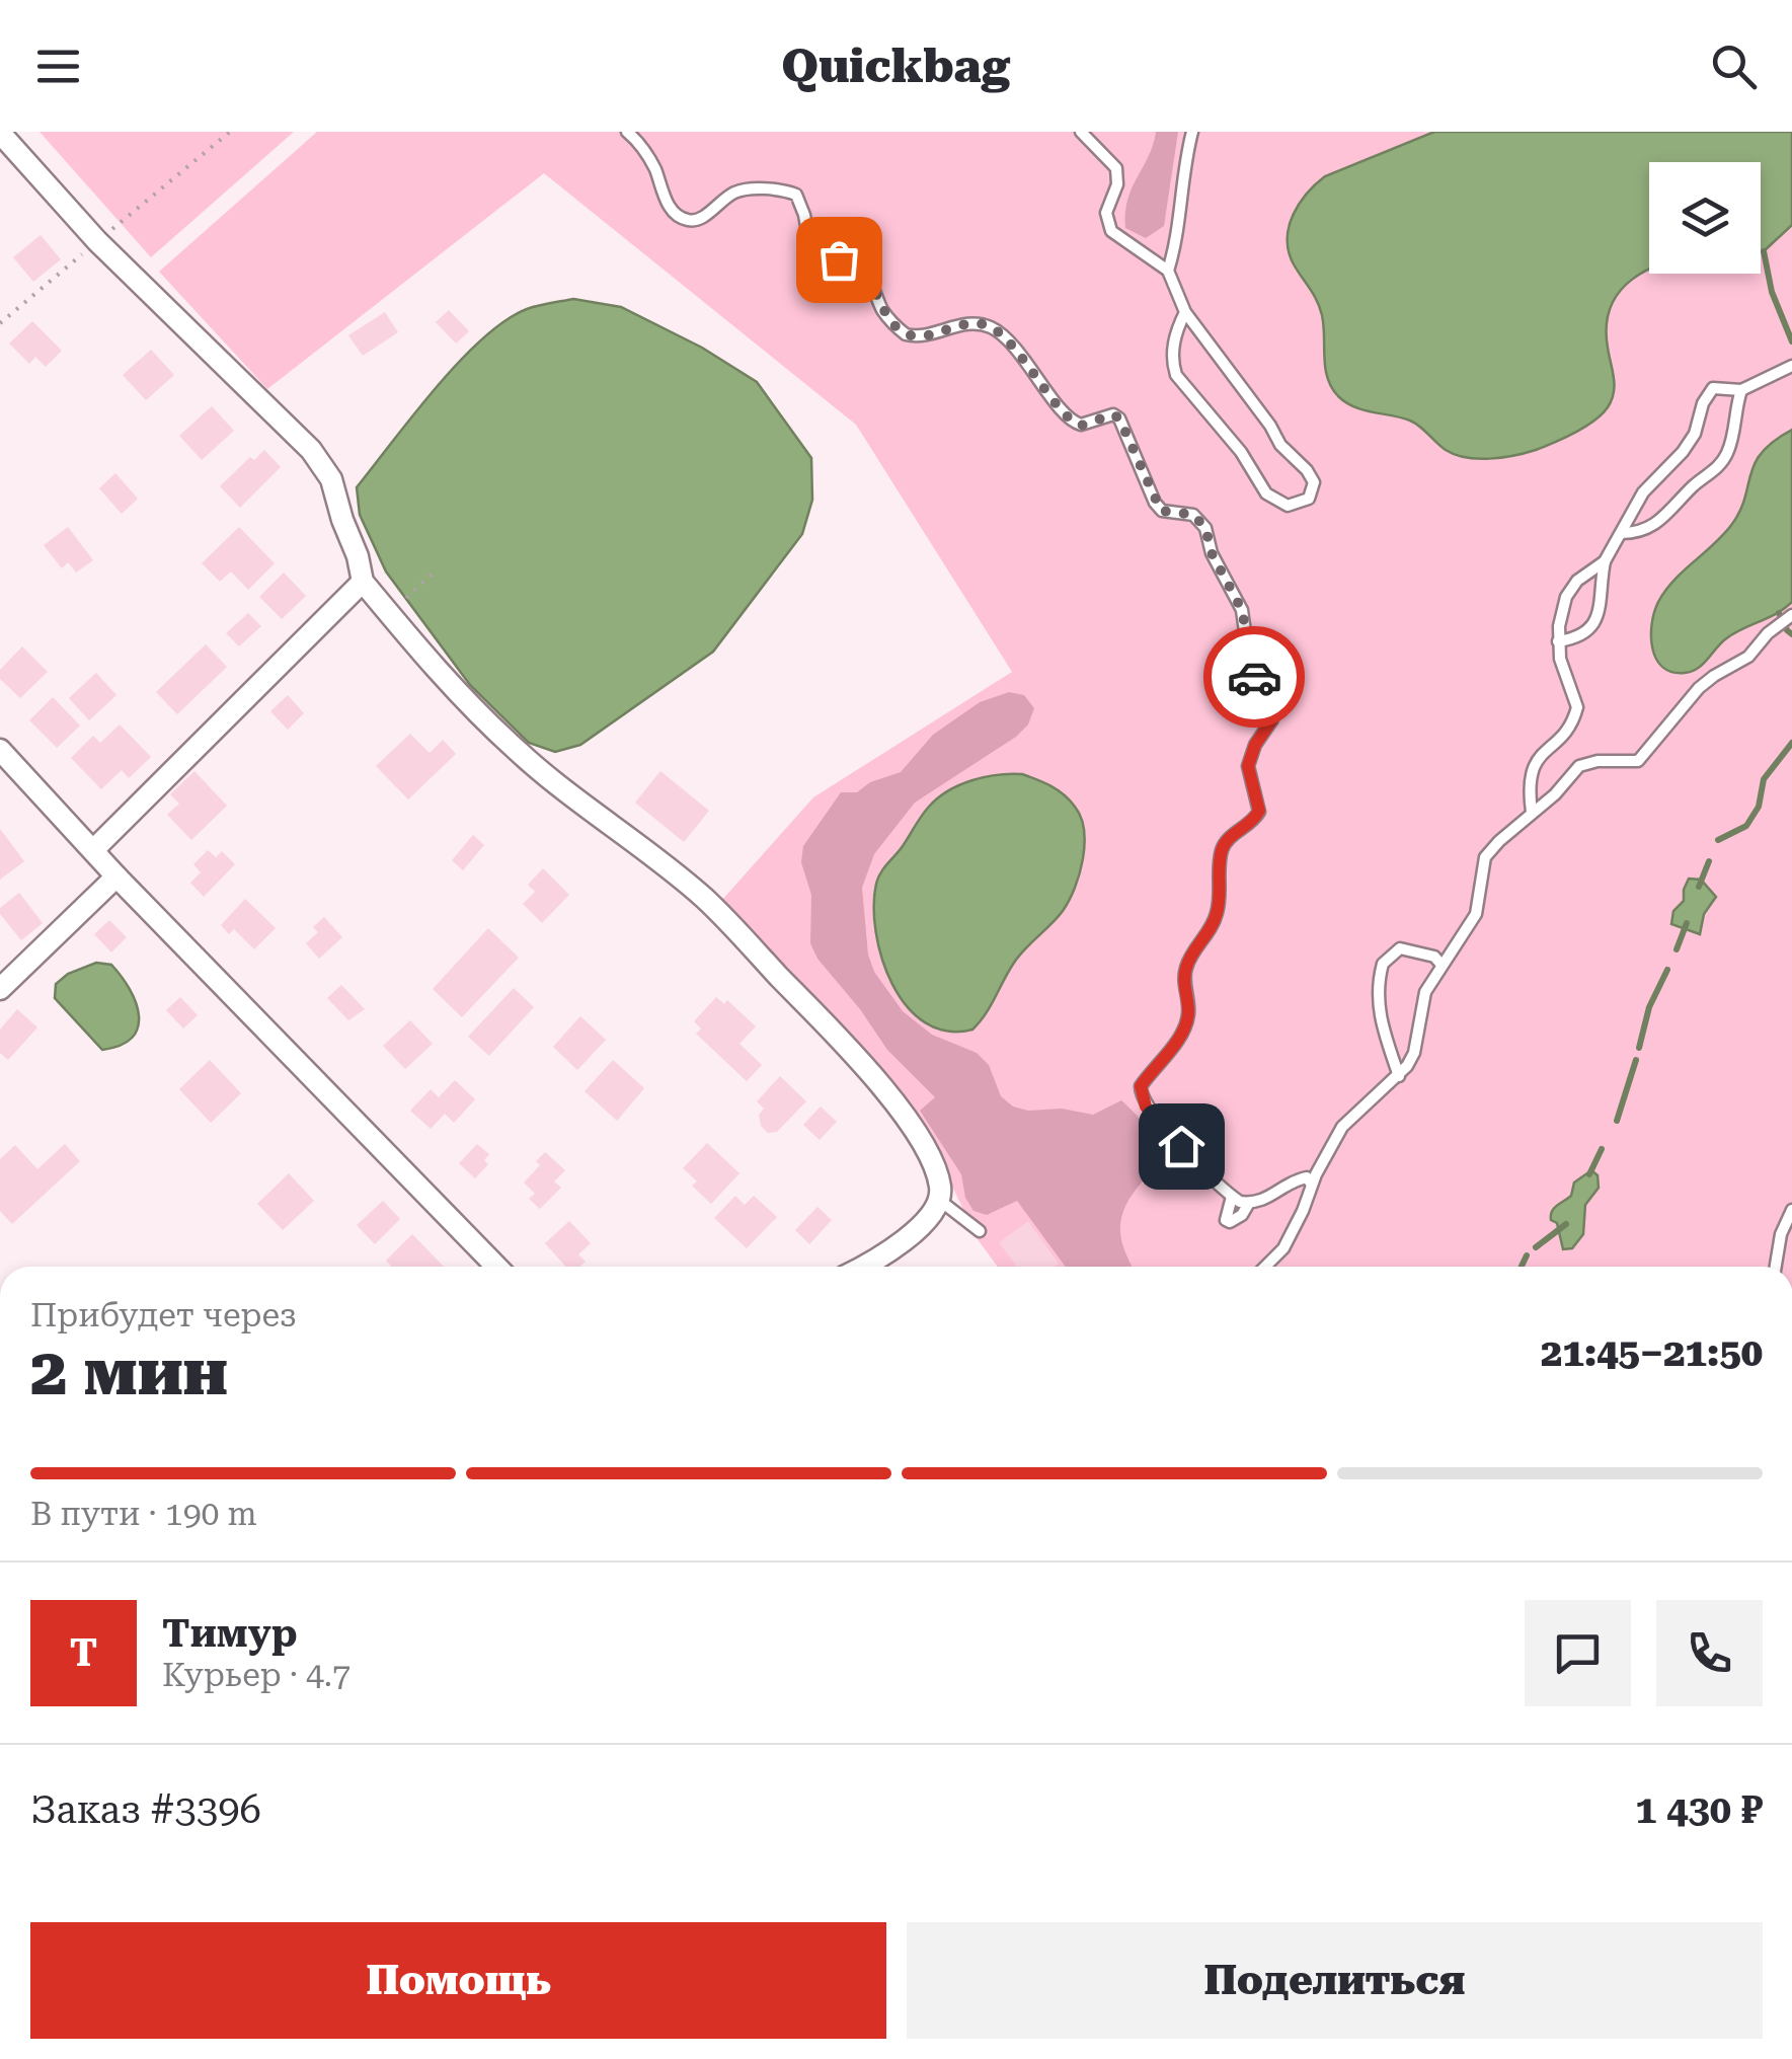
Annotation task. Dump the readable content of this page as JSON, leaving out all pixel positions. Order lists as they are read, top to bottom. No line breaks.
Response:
{"page":{"header":"Quickbag","heading":["2 мин","Прибудет через","21:45–21:50"],"panel":["Тимур","Курьер · 4.7","Заказ #3396","1 430 ₽"],"bar":"В пути · 190 m","round":"Т","buttons":["Помощь","Поделиться"]}}
